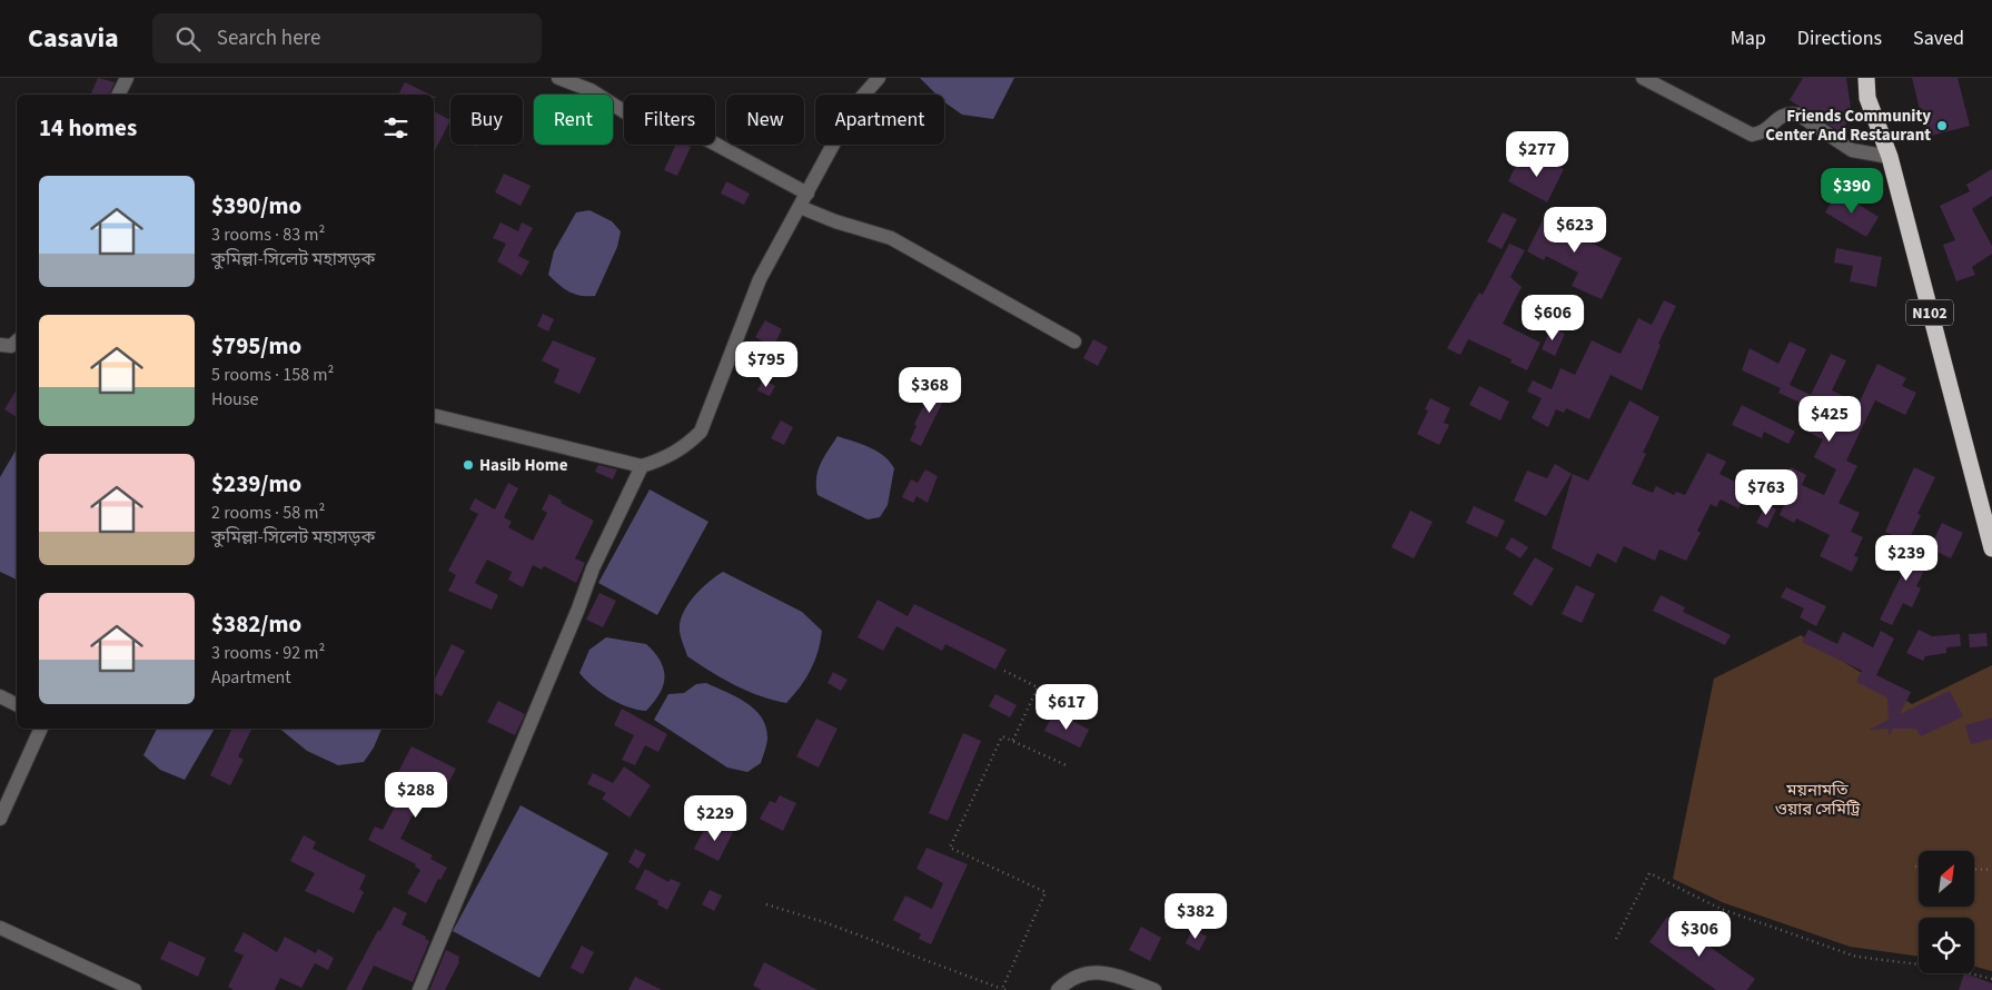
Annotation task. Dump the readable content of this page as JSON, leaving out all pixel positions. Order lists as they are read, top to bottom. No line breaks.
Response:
{"streets":{"highway":["N102"]},"parks":["ময়নামতি ওয়ার সেমিট্রি"],"places":["Friends Community Center And Restaurant","Hasib Home"],"north":"top right","page":{"header":"Casavia","search":"Search here","nav":["Map","Directions","Saved"],"chip":["Buy","Rent","Filters","New","Apartment"],"heading":"14 homes","price":["$277","$390","$623","$606","$795","$368","$425","$763","$239","$617","$288","$229","$382","$306"],"list":[{"name":"$390/mo","note":"3 rooms · 83 m² · কুমিল্লা-সিলেট মহাসড়ক"},{"name":"$795/mo","note":"5 rooms · 158 m² · House"},{"name":"$239/mo","note":"2 rooms · 58 m² · কুমিল্লা-সিলেট মহাসড়ক"},{"name":"$382/mo","note":"3 rooms · 92 m² · Apartment"}]}}
